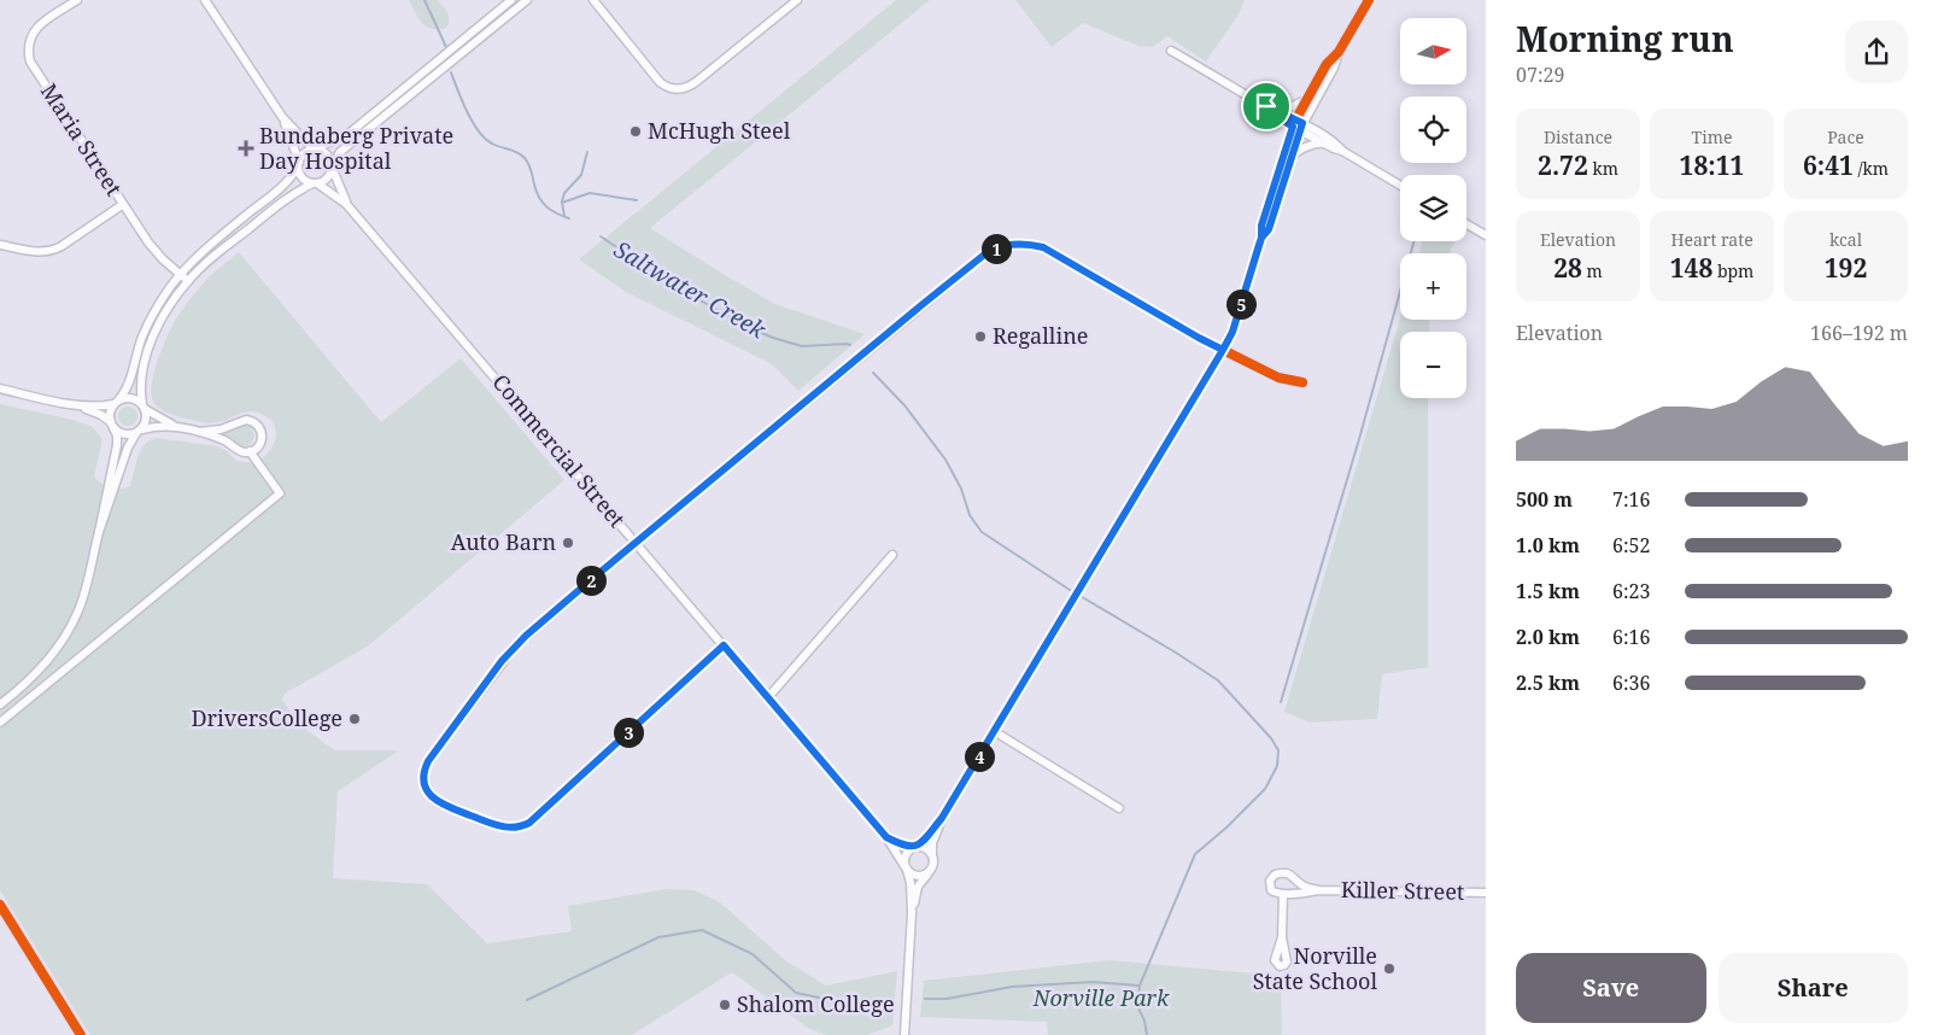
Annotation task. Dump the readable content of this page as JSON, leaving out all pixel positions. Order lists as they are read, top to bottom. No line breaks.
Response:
{"streets":{"street":["Maria Street","Commercial Street","Killer Street"]},"water":["Saltwater Creek"],"parks":["Norville Park"],"places":{"other":["McHugh Steel","Regalline","Auto Barn","DriversCollege","Norville State School","Shalom College"],"health":["Bundaberg Private Day Hospital"]},"north":"right","page":{"heading":["Morning run","07:29"],"map_buttons":["+","−"],"stats":[["Distance","2.72 km"],["Time","18:11"],["Pace","6:41 /km"],["Elevation","28 m"],["Heart rate","148 bpm"],["kcal","192"]],"pins":["1","5","2","3","4"],"chart":["Elevation","166–192 m"],"list":[{"name":"500 m","note":"7:16"},{"name":"1.0 km","note":"6:52"},{"name":"1.5 km","note":"6:23"},{"name":"2.0 km","note":"6:16"},{"name":"2.5 km","note":"6:36"}],"buttons":["Save","Share"]}}
